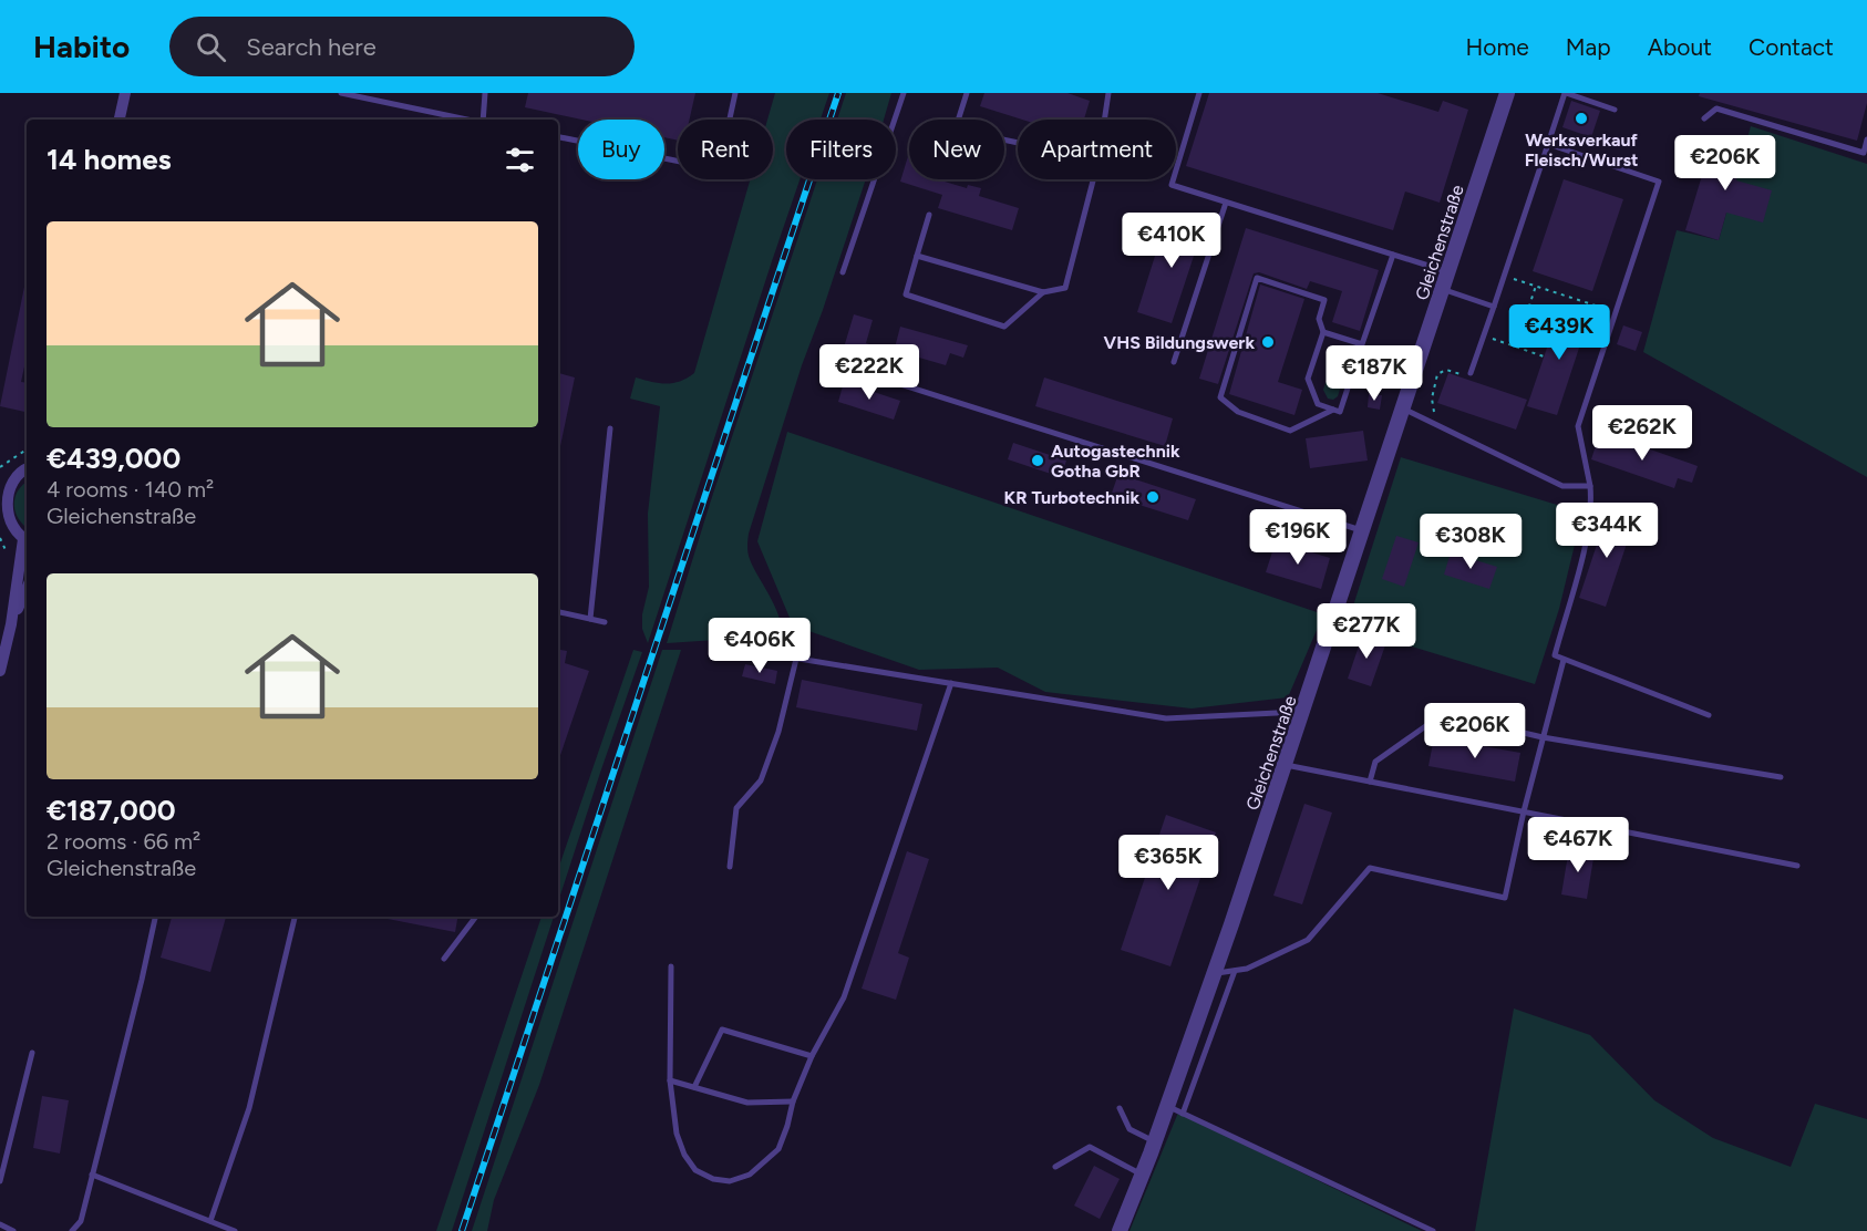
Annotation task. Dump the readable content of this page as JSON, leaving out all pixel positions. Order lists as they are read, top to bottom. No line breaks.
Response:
{"streets":{"street":["Gleichenstraße"]},"places":["Werksverkauf Fleisch/Wurst","VHS Bildungswerk","Autogastechnik Gotha GbR","KR Turbotechnik"],"page":{"header":"Habito","search":"Search here","nav":["Home","Map","About","Contact"],"chip":["Buy","Rent","Filters","New","Apartment"],"heading":"14 homes","price":["€206K","€410K","€439K","€222K","€187K","€262K","€344K","€196K","€308K","€277K","€406K","€206K","€467K","€365K"],"list":[{"name":"€439,000","note":"4 rooms · 140 m² · Gleichenstraße"},{"name":"€187,000","note":"2 rooms · 66 m² · Gleichenstraße"}]}}
